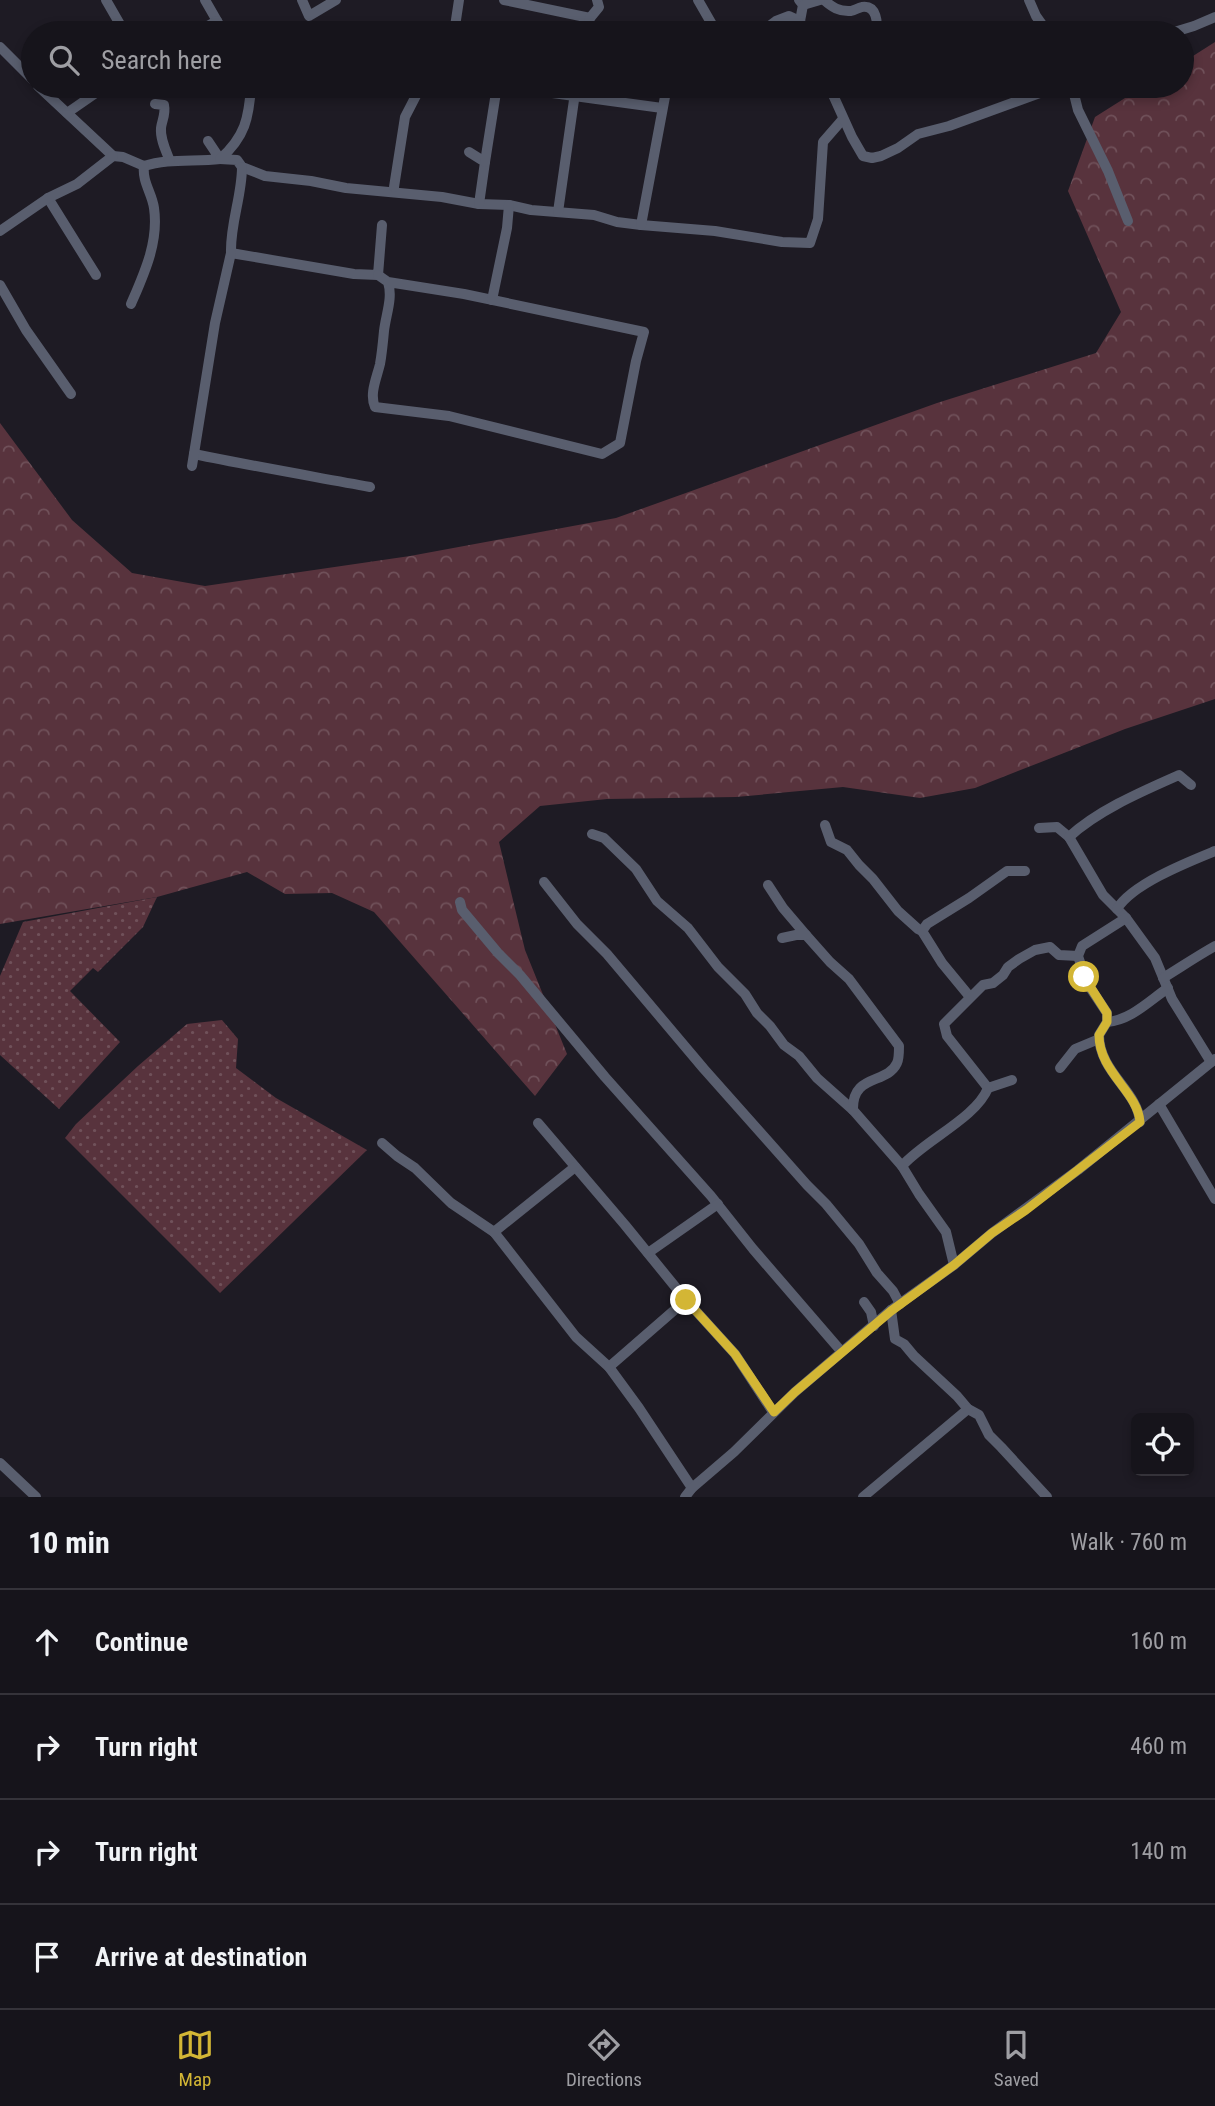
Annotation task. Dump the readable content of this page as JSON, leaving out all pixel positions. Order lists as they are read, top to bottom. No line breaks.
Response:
{"page":{"search":"Search here","heading":["10 min","Walk · 760 m"],"list":[["Continue","160 m"],["Turn right","460 m"],["Turn right","140 m"],"Arrive at destination"],"nav":["Map","Directions","Saved"]}}
